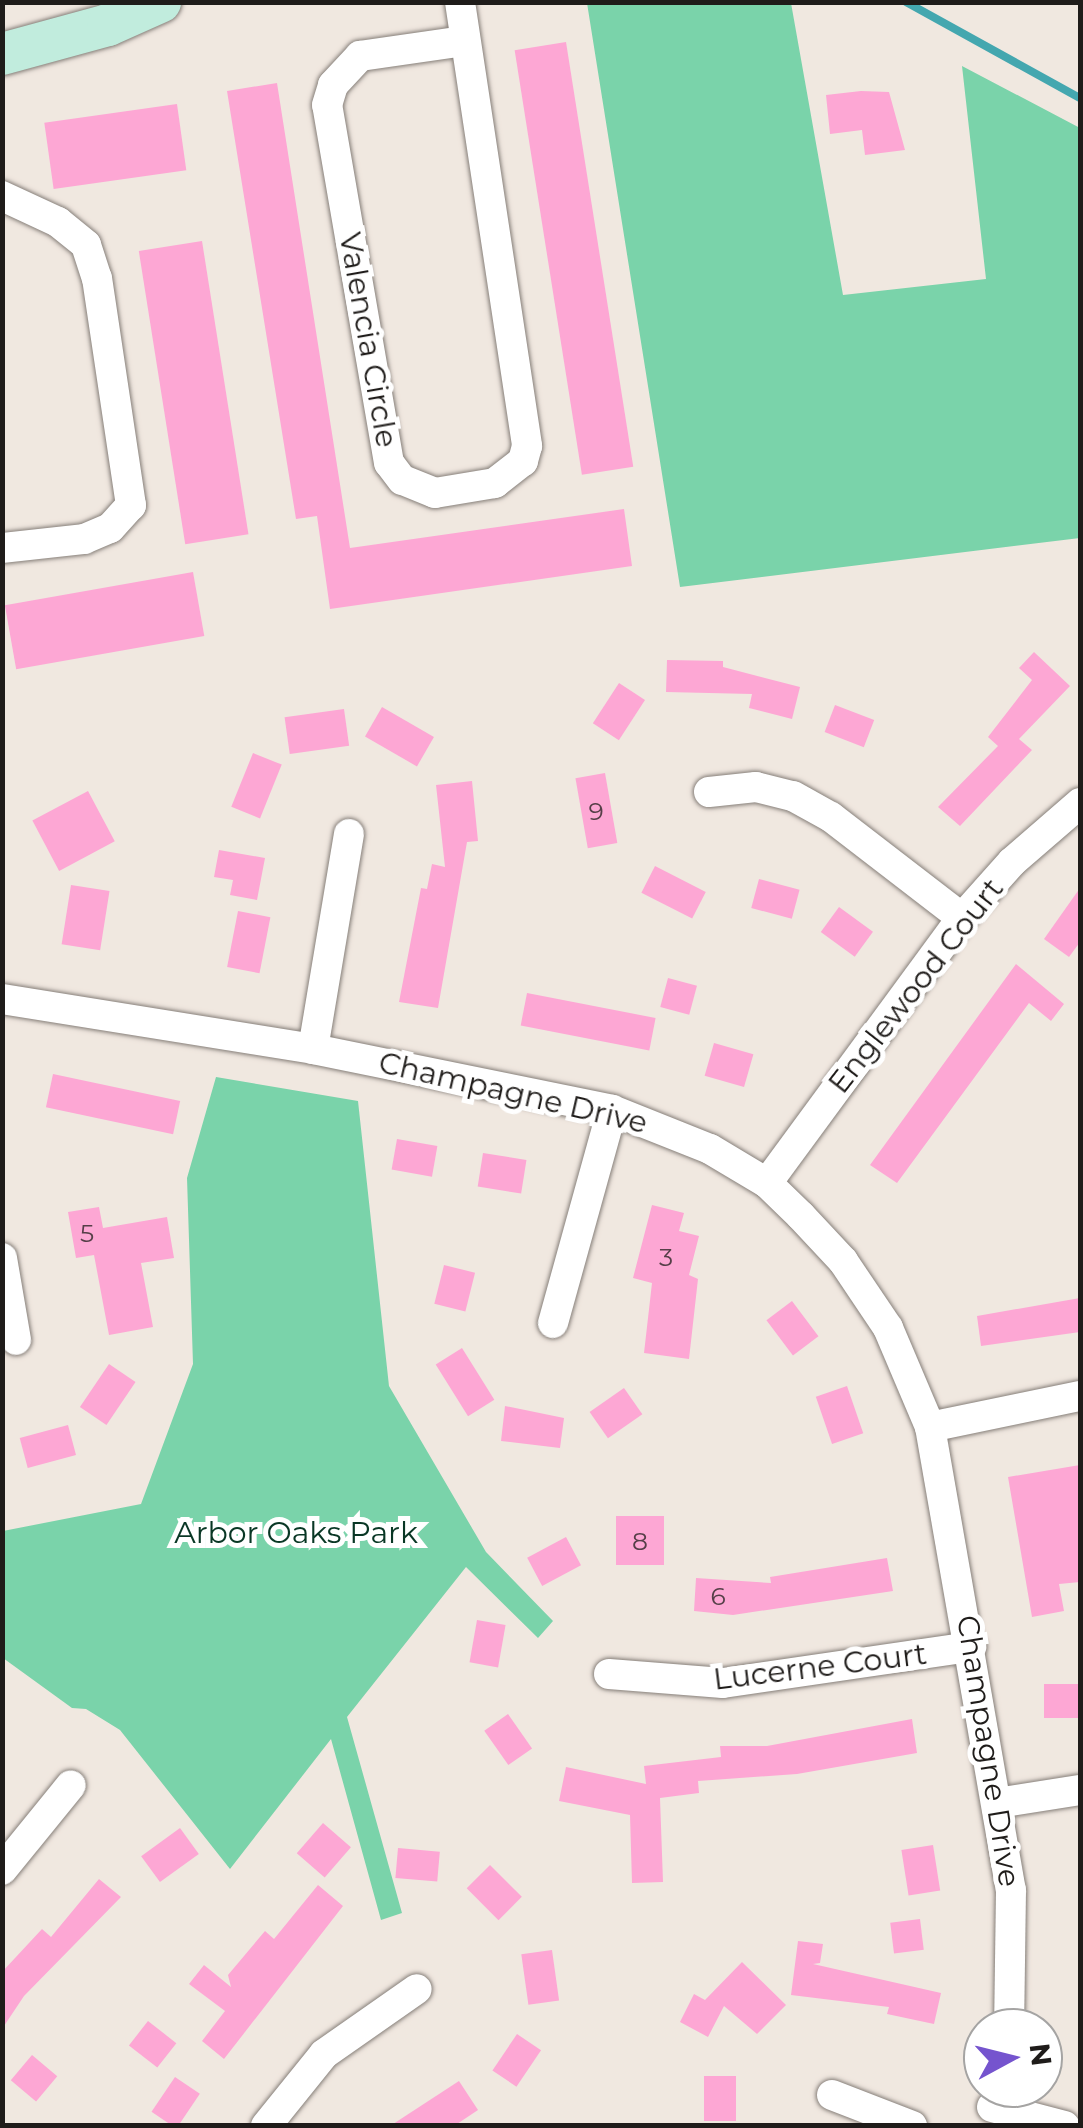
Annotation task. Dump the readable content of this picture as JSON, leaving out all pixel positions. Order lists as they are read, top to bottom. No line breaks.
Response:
{"streets":{"street":["Valencia Circle","Englewood Court","Champagne Drive","Lucerne Court"]},"crossings":[["Englewood Court","Champagne Drive"],["Champagne Drive","Lucerne Court"]],"parks":["Arbor Oaks Park"],"house_numbers":["9","5","3","8","6"],"north":"right"}
